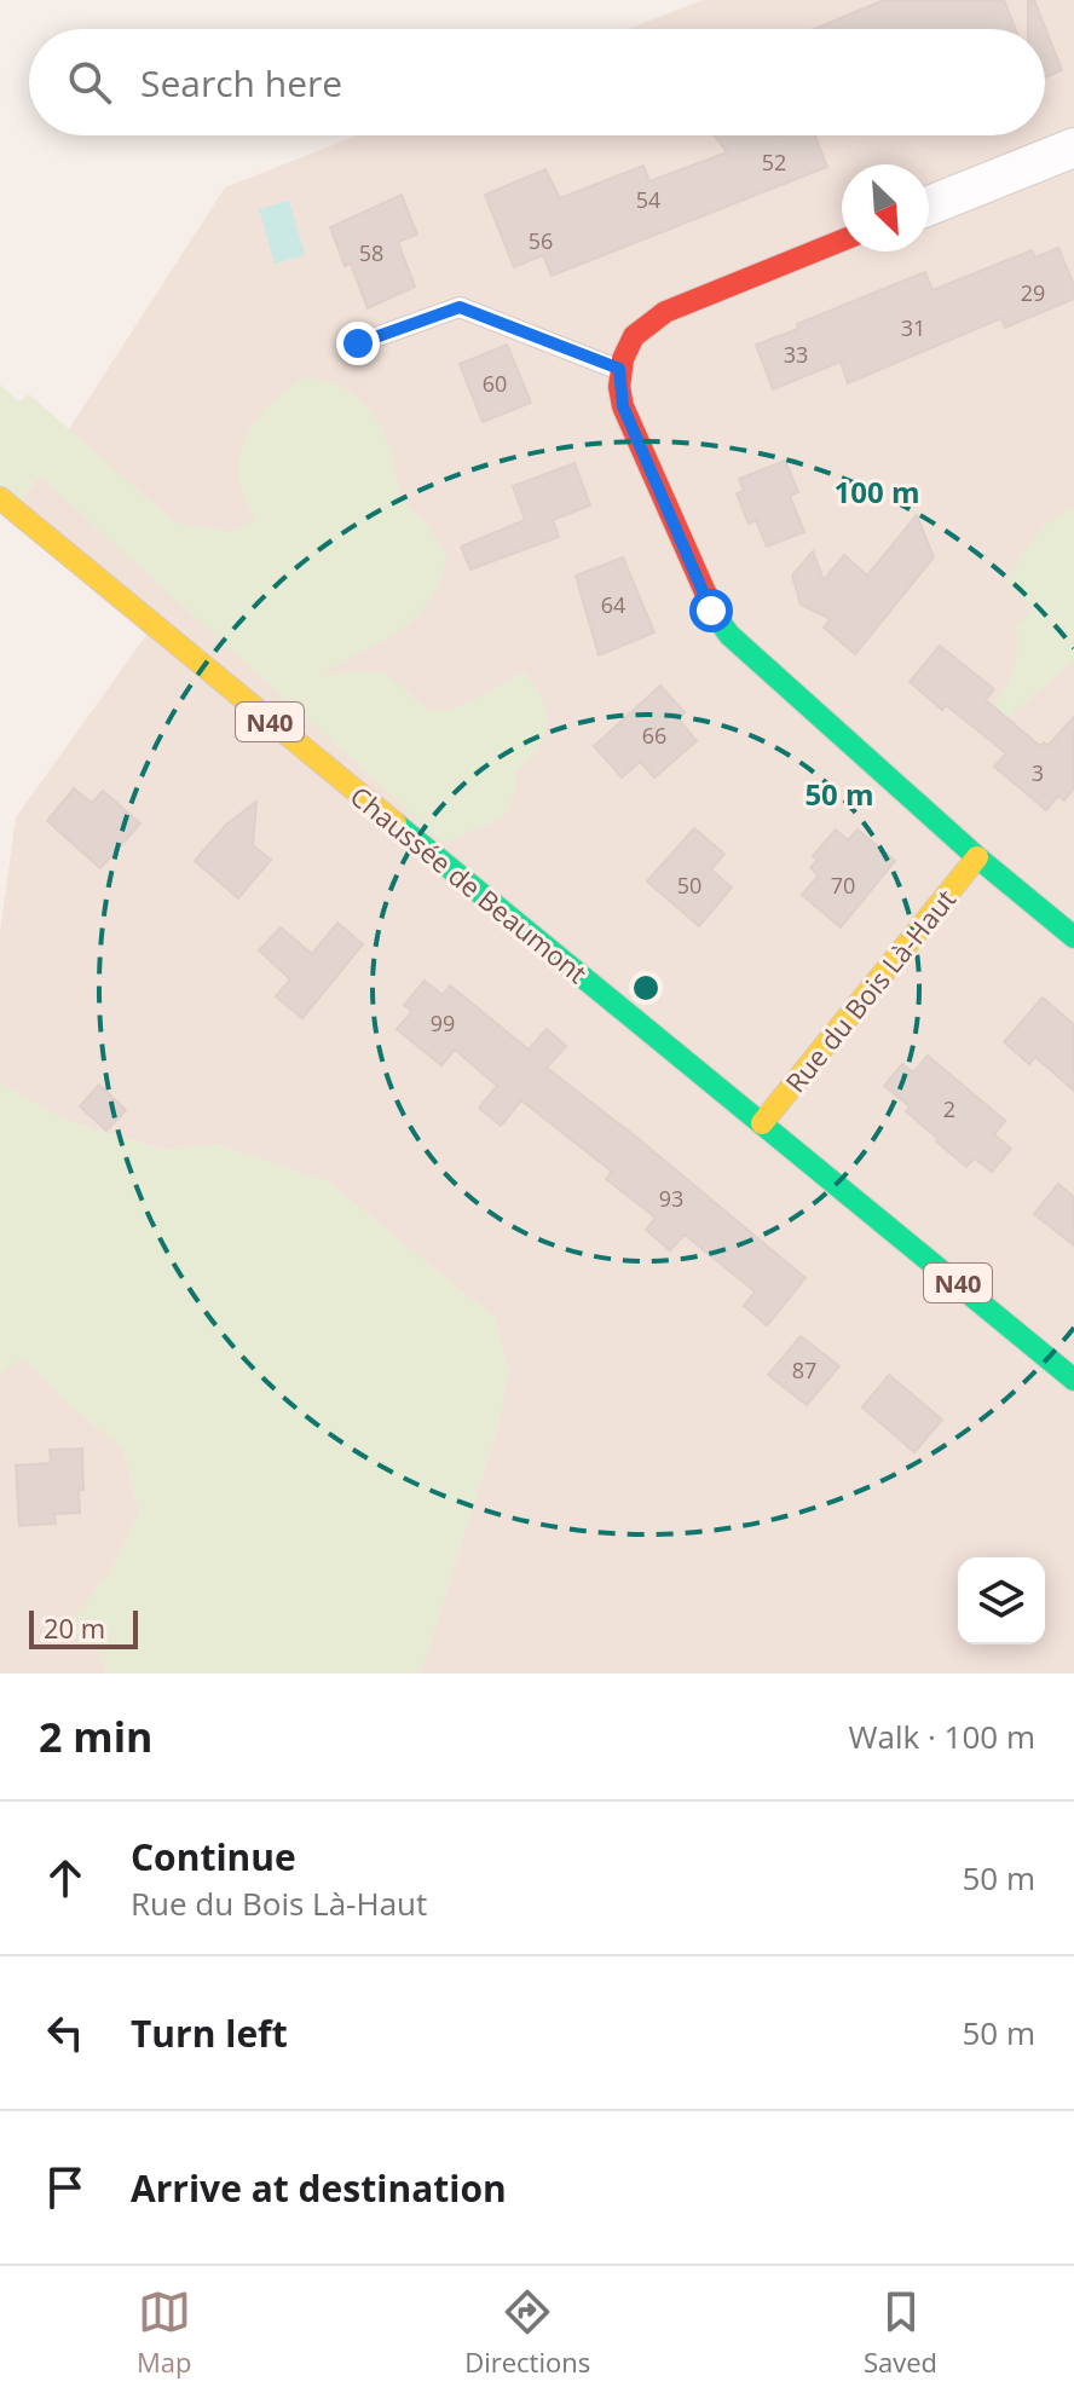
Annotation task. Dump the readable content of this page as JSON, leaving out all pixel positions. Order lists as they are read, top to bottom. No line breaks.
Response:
{"streets":{"street":["N40","Chaussée de Beaumont","Rue du Bois Là-Haut"]},"crossings":[["Chaussée de Beaumont","Rue du Bois Là-Haut"]],"house_numbers":["52","54","56","58","29","31","33","60","64","66","3","50","70","99","2","93","87"],"scale_bar":"20 m","north":"bottom right","page":{"search":"Search here","scale":"20 m","heading":["2 min","Walk · 100 m"],"list":[["Continue","Rue du Bois Là-Haut","50 m"],["Turn left","50 m"],"Arrive at destination"],"nav":["Map","Directions","Saved"]},"rings":["100 m","50 m"]}
